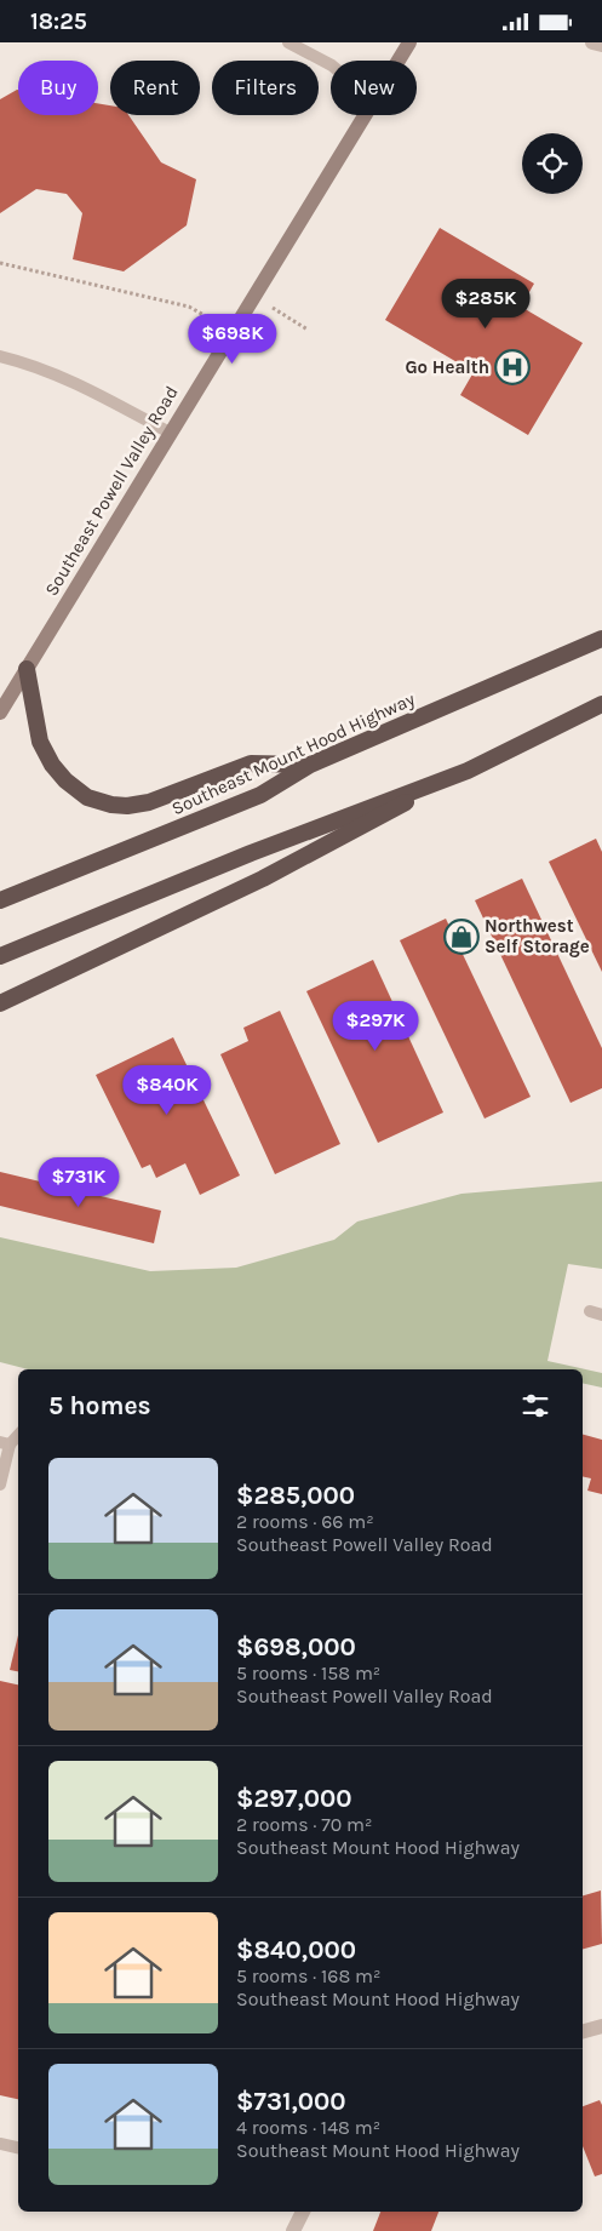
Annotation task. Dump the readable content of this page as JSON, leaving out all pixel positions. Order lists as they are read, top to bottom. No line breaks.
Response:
{"streets":{"highway":["Southeast Mount Hood Highway"],"main road":["Southeast Powell Valley Road"]},"places":{"hospital":["Go Health"],"shop":["Northwest Self Storage"]},"page":{"status":"18:25","chip":["Buy","Rent","Filters","New"],"price":["$285K","$698K","$297K","$840K","$731K"],"heading":"5 homes","list":[{"name":"$285,000","note":"2 rooms · 66 m² · Southeast Powell Valley Road"},{"name":"$698,000","note":"5 rooms · 158 m² · Southeast Powell Valley Road"},{"name":"$297,000","note":"2 rooms · 70 m² · Southeast Mount Hood Highway"},{"name":"$840,000","note":"5 rooms · 168 m² · Southeast Mount Hood Highway"},{"name":"$731,000","note":"4 rooms · 148 m² · Southeast Mount Hood Highway"}]}}
